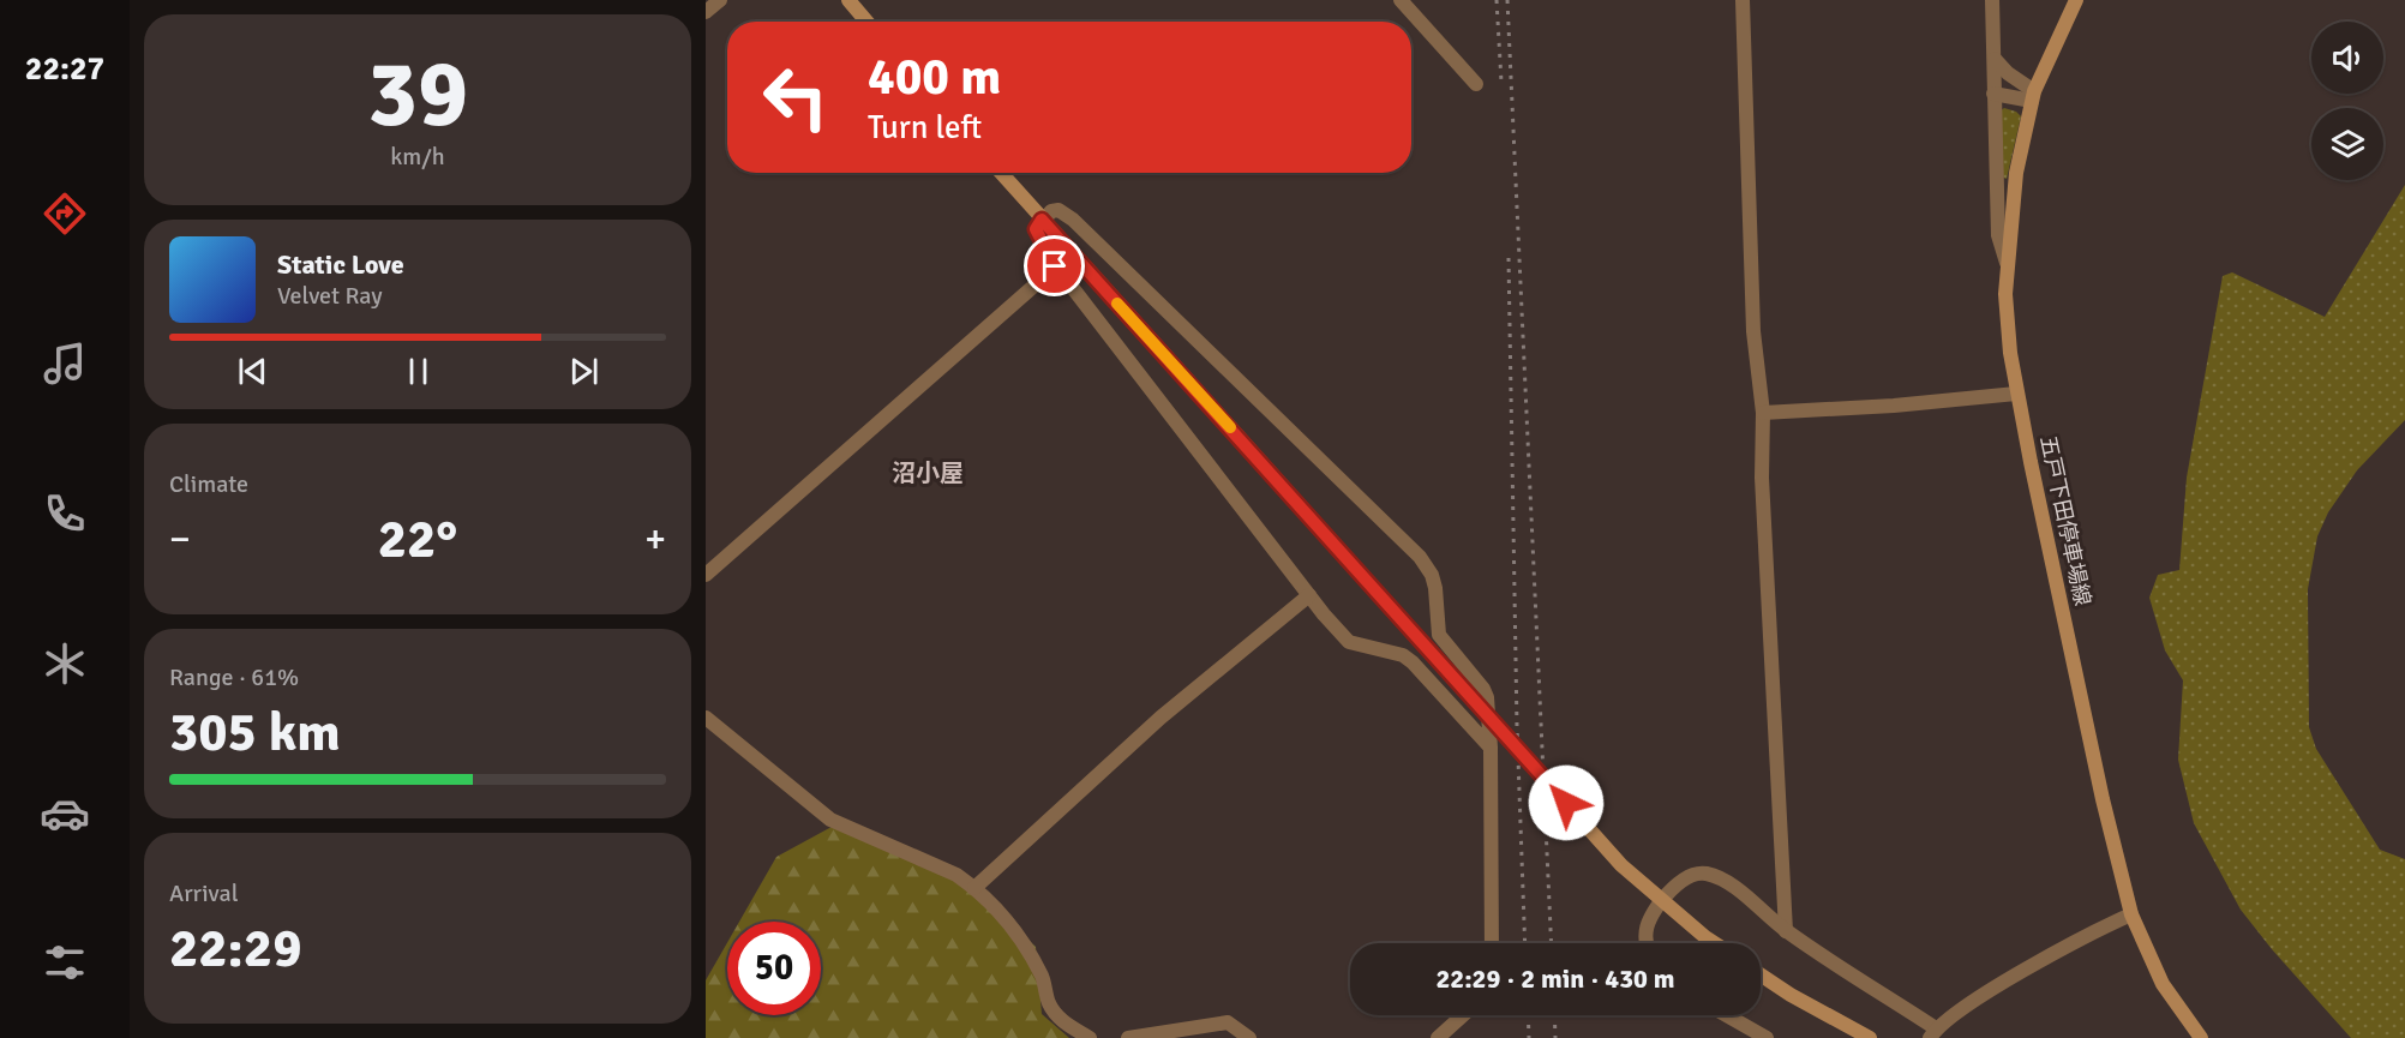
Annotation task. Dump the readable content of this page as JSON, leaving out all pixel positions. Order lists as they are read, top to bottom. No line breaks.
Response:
{"streets":{"main road":["五戸下田停車場線"]},"districts":["沼小屋"],"page":{"tabs":"22:27","tile":[["39","km/h"],"Climate",["Range · 61%","305 km"],["Arrival","22:29"]],"turn":["400 m","Turn left"],"song":["Static Love","Velvet Ray"],"heat":["−","22°","+"],"limit":"50","trip":"22:29 · 2 min · 430 m"}}
